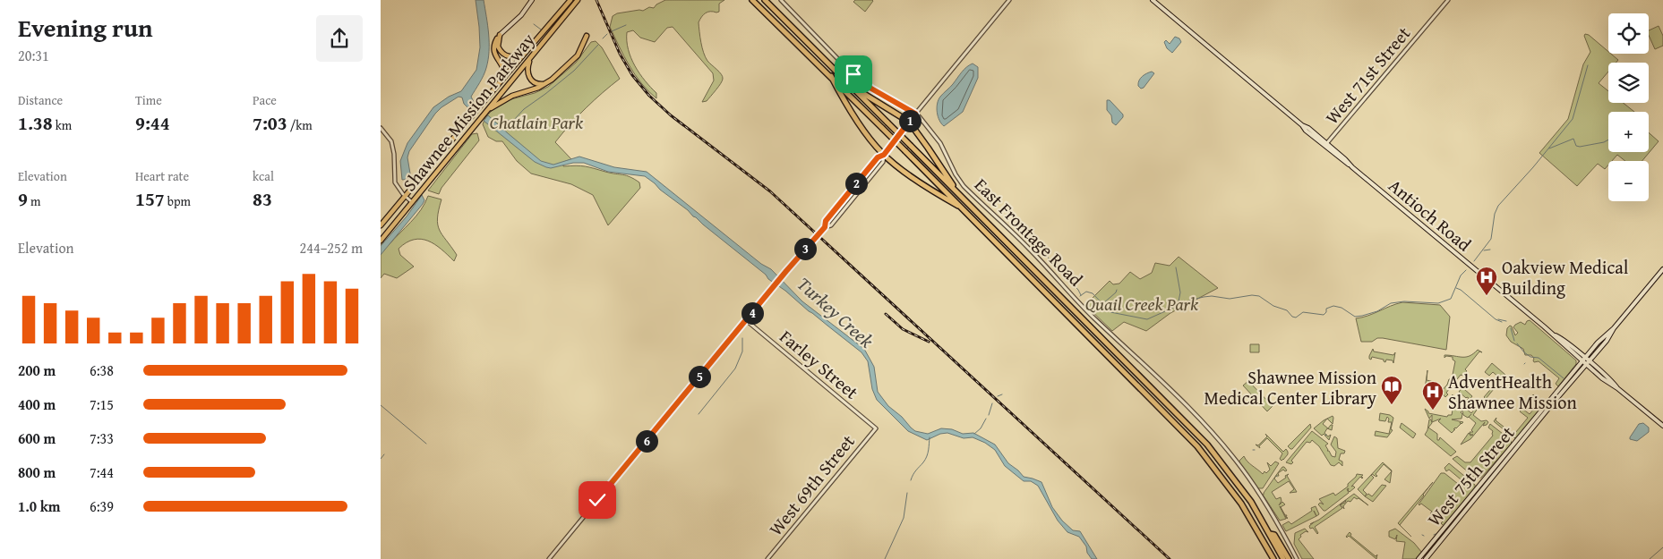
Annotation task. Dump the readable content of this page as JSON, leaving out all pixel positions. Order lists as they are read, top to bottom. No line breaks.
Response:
{"streets":{"highway":["Shawnee Mission Parkway"],"main road":["Antioch Road","West 75th Street"],"street":["West 71st Street","East Frontage Road","Farley Street","West 69th Street"]},"crossings":[["West 71st Street","Antioch Road"],["Antioch Road","West 75th Street"],["Farley Street","West 69th Street"]],"water":["Turkey Creek"],"parks":["Chatlain Park","Quail Creek Park"],"places":{"hospital":["Oakview Medical Building","AdventHealth Shawnee Mission"],"library":["Shawnee Mission Medical Center Library"]},"page":{"heading":["Evening run","20:31"],"map_buttons":["+","−"],"stats":[["Distance","1.38 km"],["Time","9:44"],["Pace","7:03 /km"],["Elevation","9 m"],["Heart rate","157 bpm"],["kcal","83"]],"pins":["1","2","3","4","5","6"],"chart":["Elevation","244–252 m"],"list":[{"name":"200 m","note":"6:38"},{"name":"400 m","note":"7:15"},{"name":"600 m","note":"7:33"},{"name":"800 m","note":"7:44"},{"name":"1.0 km","note":"6:39"}]}}
